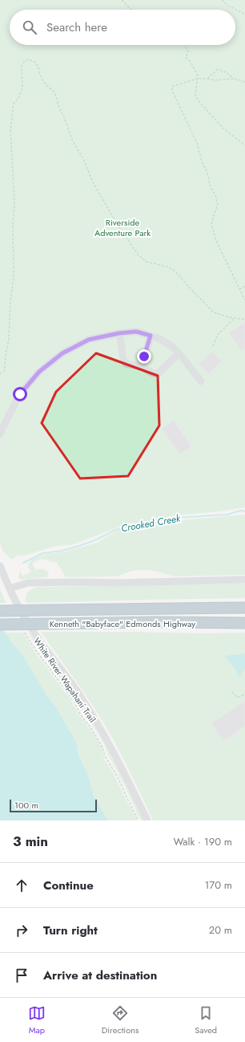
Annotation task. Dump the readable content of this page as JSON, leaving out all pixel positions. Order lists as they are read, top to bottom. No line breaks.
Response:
{"streets":{"highway":["Kenneth \"Babyface\" Edmonds Highway"],"path":["White River Wapahani Trail"]},"water":["Crooked Creek"],"parks":["Riverside Adventure Park"],"scale_bar":"100 m","page":{"search":"Search here","scale":"100 m","heading":["3 min","Walk · 190 m"],"list":[["Continue","170 m"],["Turn right","20 m"],"Arrive at destination"],"nav":["Map","Directions","Saved"]}}
